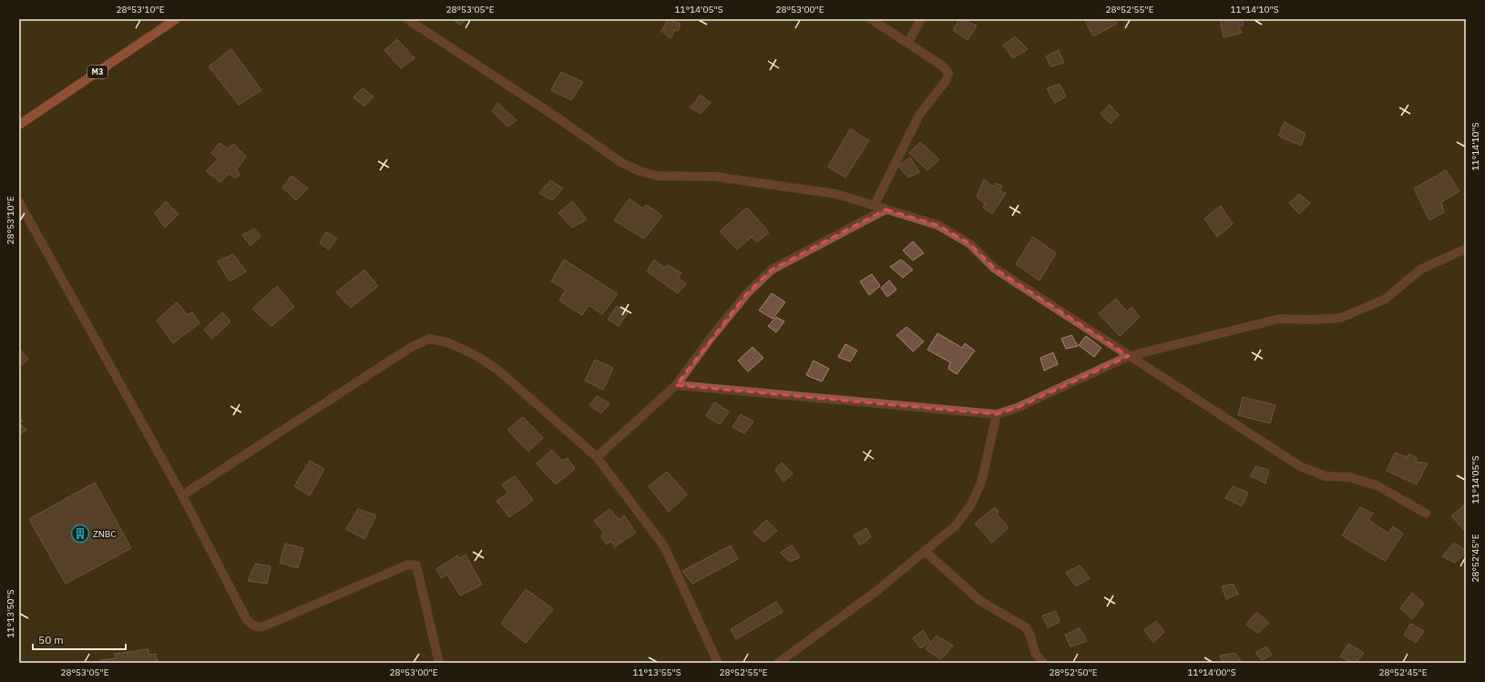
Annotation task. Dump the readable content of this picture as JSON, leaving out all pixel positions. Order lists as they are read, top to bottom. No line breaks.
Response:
{"streets":{"main road":["M3"]},"places":{"building":["ZNBC"]},"scale_bar":"50 m","coordinates":["28°53'10\"E","28°53'05\"E","11°14'05\"S","28°53'00\"E","28°52'55\"E","11°14'10\"S","28°52'45\"E","11°13'50\"S","11°13'55\"S","28°52'50\"E","11°14'00\"S"]}
